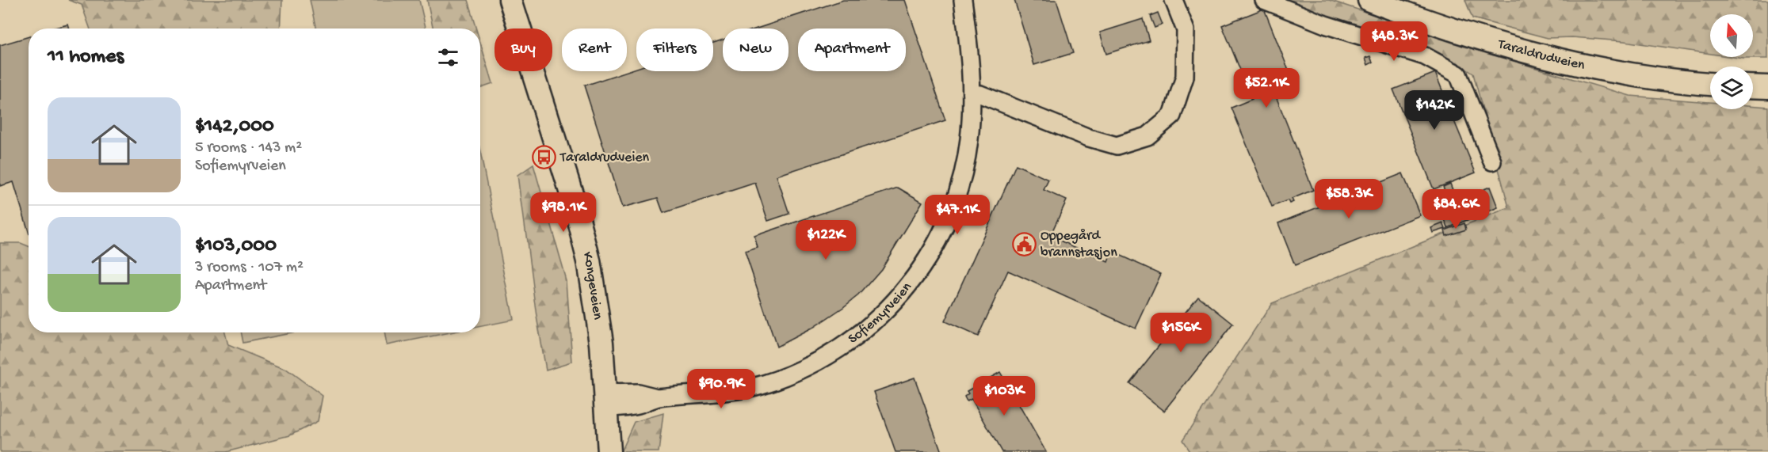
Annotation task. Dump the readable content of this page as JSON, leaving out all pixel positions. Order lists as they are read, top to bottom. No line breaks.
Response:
{"streets":{"main road":["Taraldrudveien","Kongeveien"],"street":["Sofiemyrveien"]},"crossings":[["Kongeveien","Sofiemyrveien"]],"places":{"bus stop":["Taraldrudveien"],"public building":["Oppegård brannstasjon"]},"north":"top","page":{"price":["$48.3K","$52.1K","$142K","$58.3K","$84.6K","$98.1K","$47.1K","$122K","$156K","$90.9K","$103K"],"chip":["Buy","Rent","Filters","New","Apartment"],"heading":"11 homes","list":[{"name":"$142,000","note":"5 rooms · 143 m² · Sofiemyrveien"},{"name":"$103,000","note":"3 rooms · 107 m² · Apartment"}]}}
